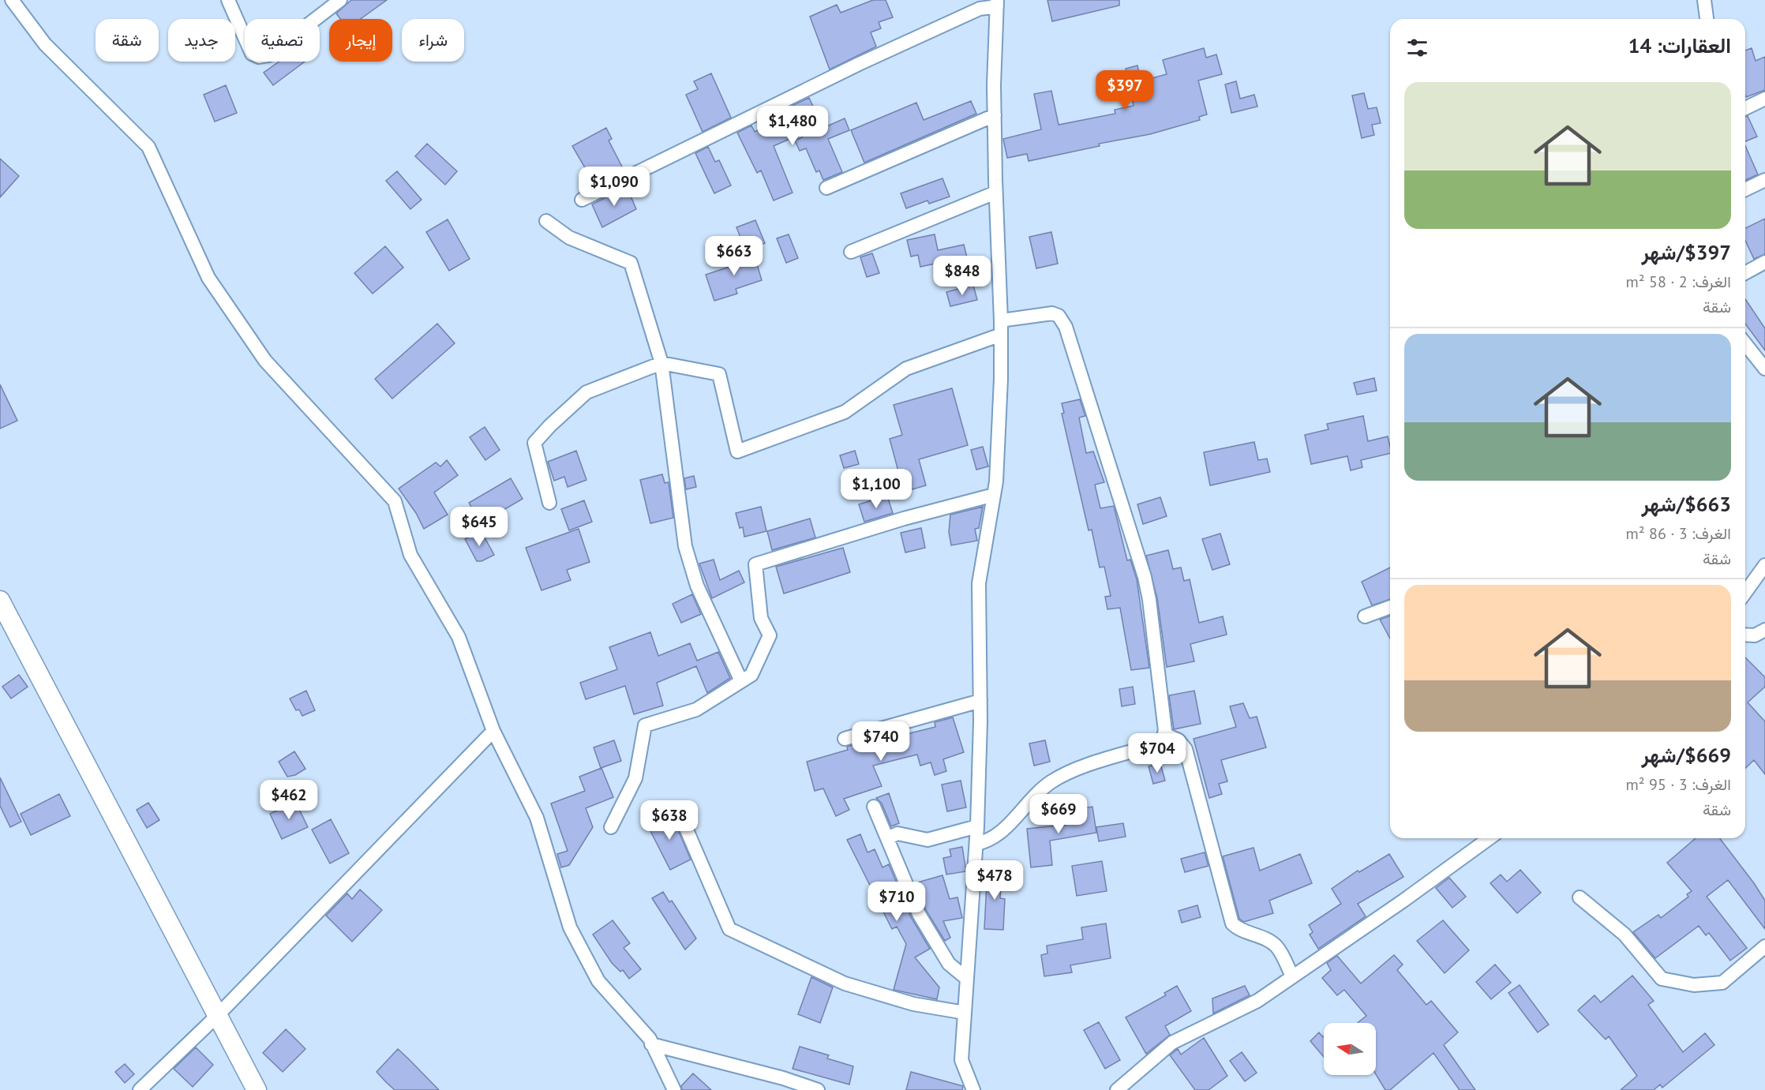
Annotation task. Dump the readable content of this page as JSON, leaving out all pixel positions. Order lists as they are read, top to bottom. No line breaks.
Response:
{"north":"left","page":{"chip":["شراء","إيجار","تصفية","جديد","شقة"],"heading":"العقارات: 14","price":["$397","$1,480","$1,090","$663","$848","$1,100","$645","$740","$704","$462","$669","$638","$478","$710"],"list":[{"name":"$397/شهر","note":"الغرف: 2 · 58 m² · شقة"},{"name":"$663/شهر","note":"الغرف: 3 · 86 m² · شقة"},{"name":"$669/شهر","note":"الغرف: 3 · 95 m² · شقة"}]}}
